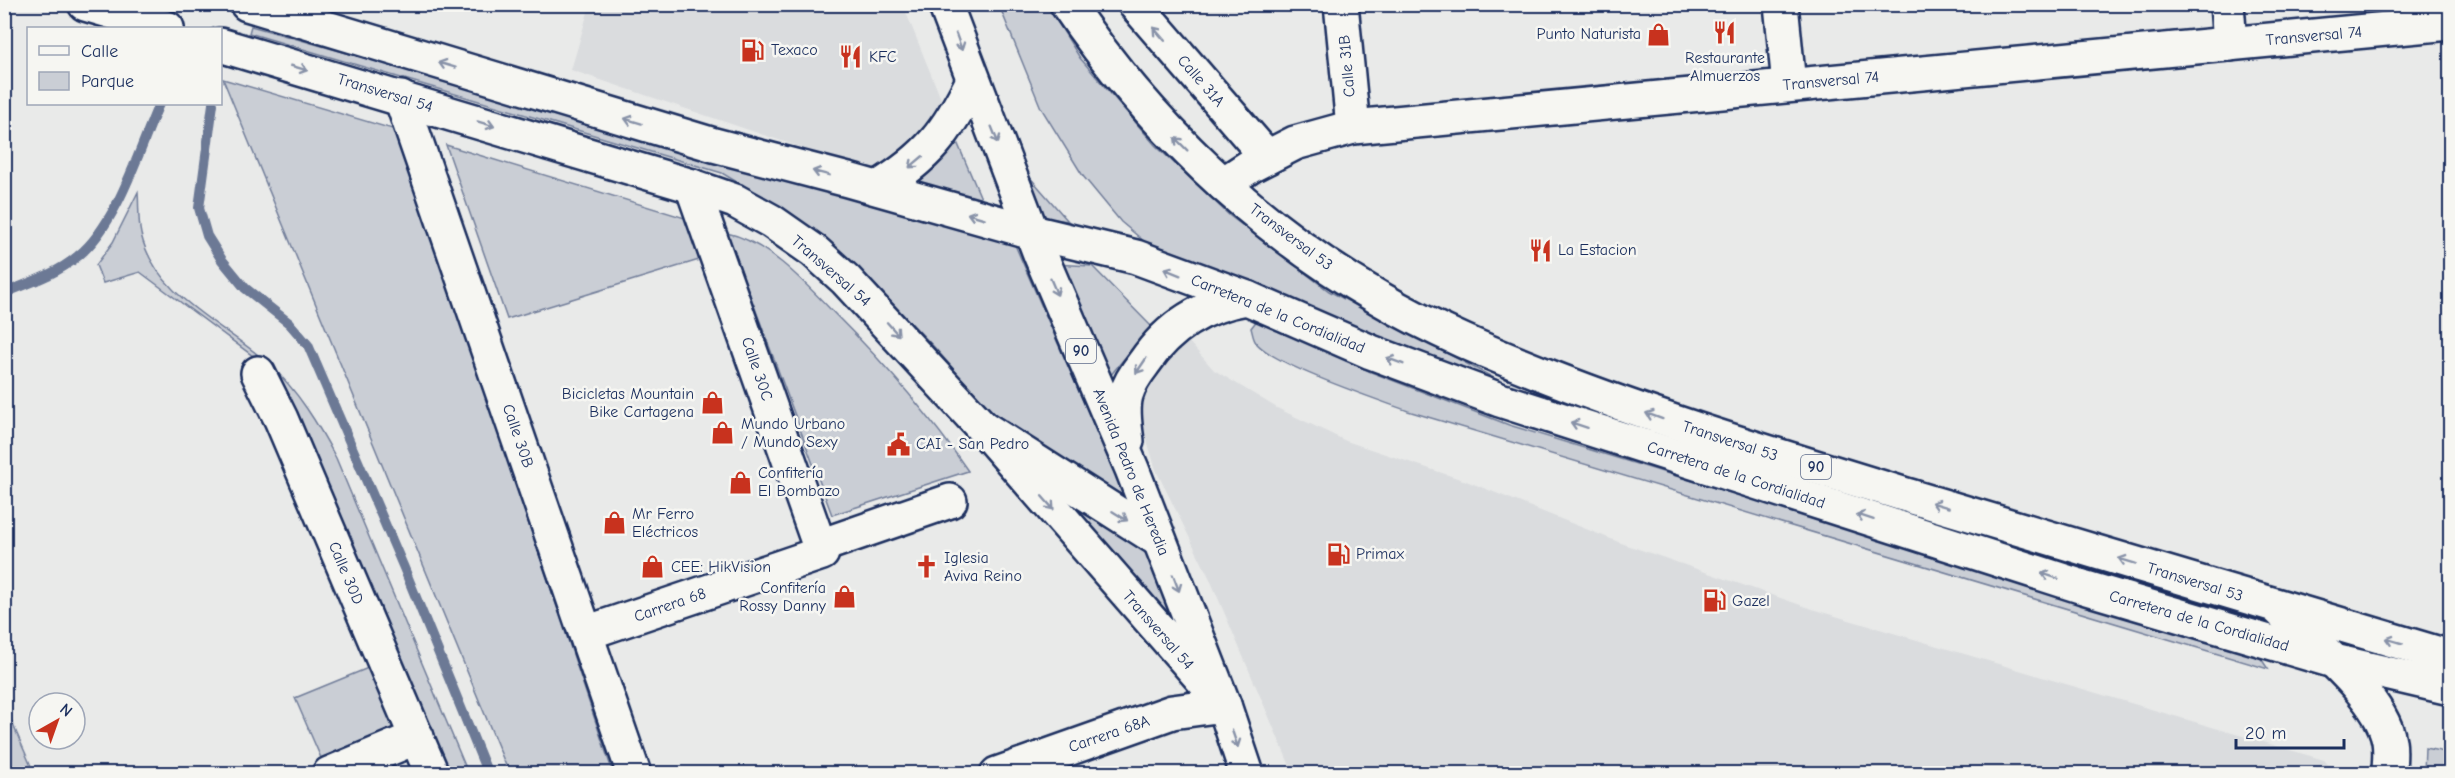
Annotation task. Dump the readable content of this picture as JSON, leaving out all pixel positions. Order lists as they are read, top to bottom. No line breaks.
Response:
{"streets":{"main road":["Transversal 74","Calle 31B","Calle 31A","Transversal 54","Transversal 53","Carretera de la Cordialidad","90","Calle 30C","Calle 30B","Avenida Pedro de Heredia","Calle 30D","Carrera 68","Carrera 68A"]},"crossings":[["Transversal 74","Calle 31B"],["Transversal 74","Calle 31A"],["Transversal 74","Transversal 53"],["Transversal 54","Calle 30C"],["Transversal 54","Calle 30B"],["Transversal 54","Avenida Pedro de Heredia"],["Transversal 54","Carrera 68A"],["Carretera de la Cordialidad","Avenida Pedro de Heredia"],["Calle 30C","Carrera 68"],["Calle 30B","Carrera 68"],["Avenida Pedro de Heredia","Carrera 68A"]],"one_way":["Transversal 53","Carretera de la Cordialidad"],"places":{"restaurant":["Restaurante Almuerzos","KFC","La Estacion"],"shop":["Punto Naturista","Bicicletas Mountain Bike Cartagena","Mundo Urbano / Mundo Sexy","Confitería El Bombazo","Mr Ferro Eléctricos","CEE: HikVision","Confitería Rossy Danny"],"fuel station":["Texaco","Primax","Gazel"],"public building":["CAI - San Pedro"],"church":["Iglesia Aviva Reino"]},"legend":["Calle","Parque"],"scale_bar":"20 m","north":"top right"}
